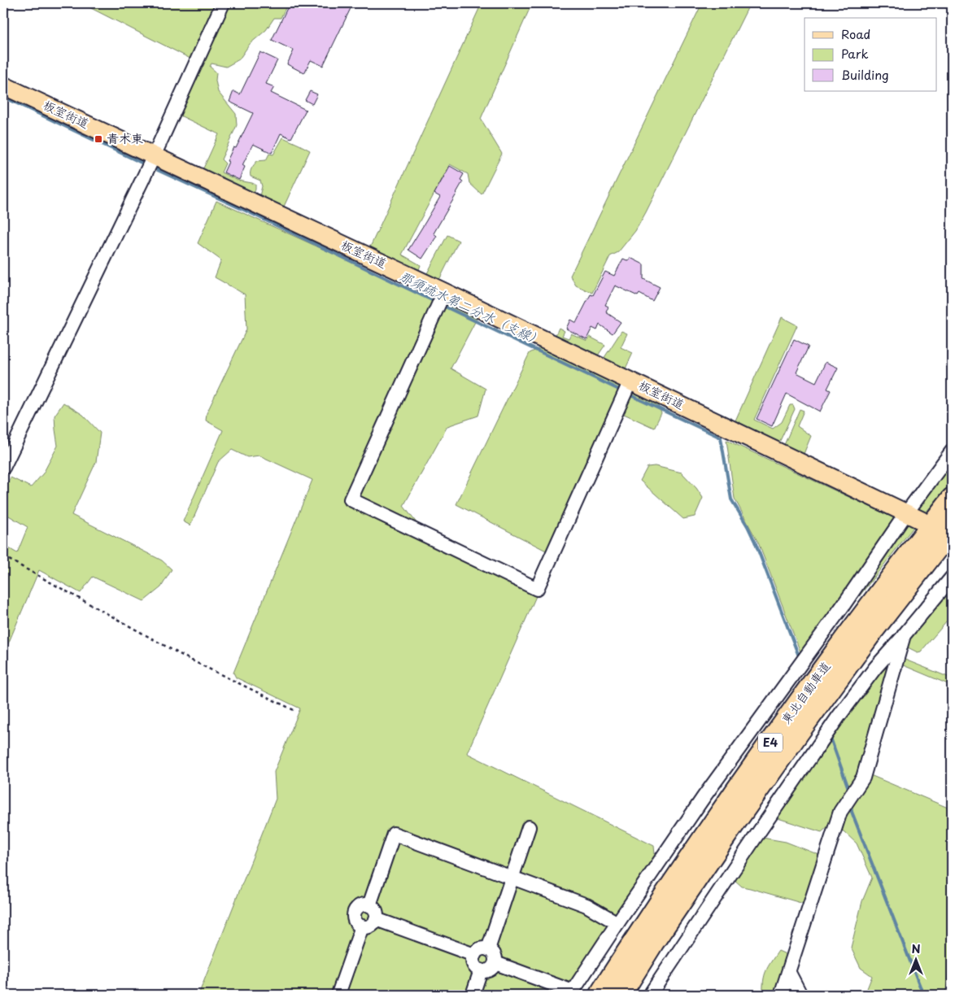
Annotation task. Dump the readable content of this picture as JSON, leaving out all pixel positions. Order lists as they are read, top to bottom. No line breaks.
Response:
{"streets":{"highway":["東北自動車道","E4"],"main road":["板室街道"]},"water":["那須疏水第二分水（支線）"],"places":{"transit":["青木東"]},"legend":["Road","Park","Building"],"north":"top"}
